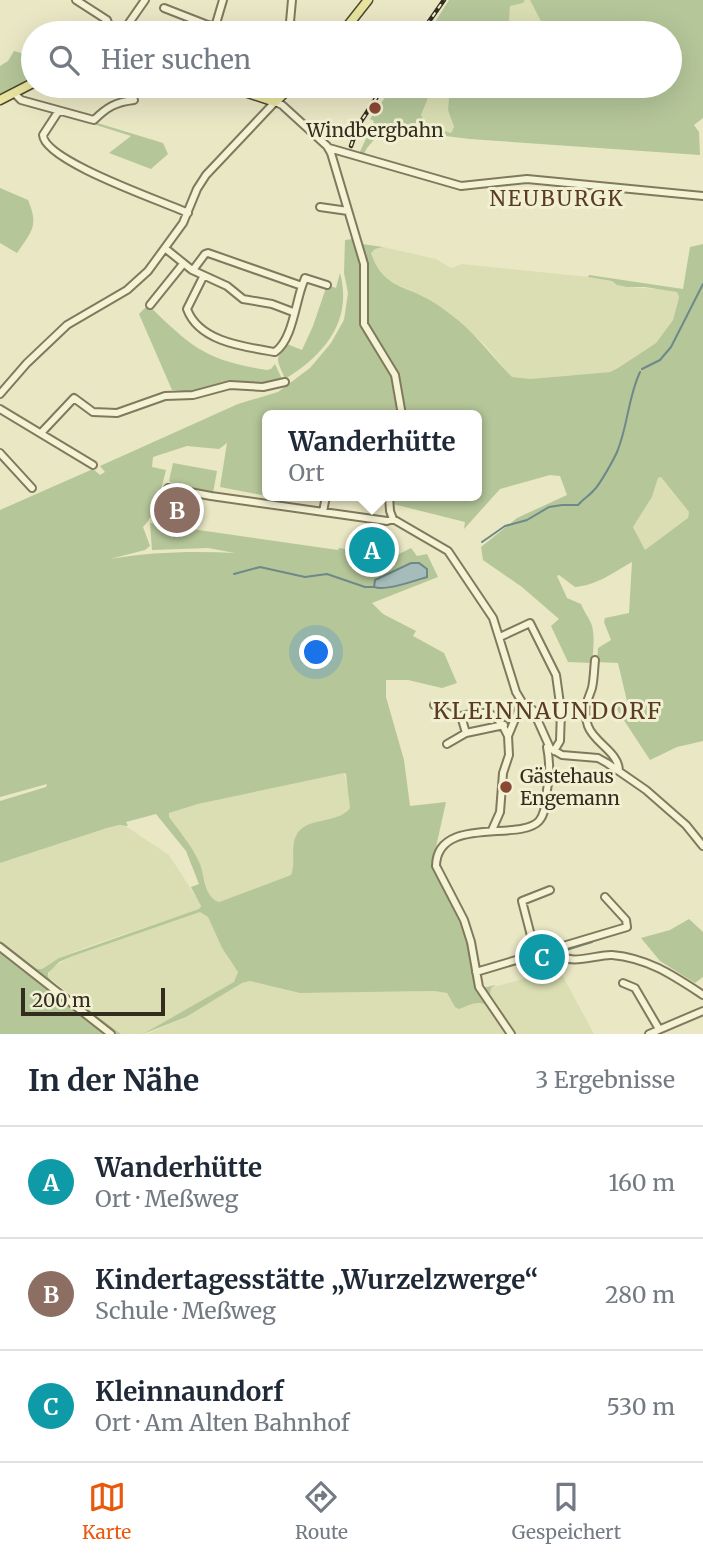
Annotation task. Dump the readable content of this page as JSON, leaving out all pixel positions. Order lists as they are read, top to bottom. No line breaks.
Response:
{"districts":["NEUBURGK","KLEINNAUNDORF"],"places":["Windbergbahn","Gästehaus Engemann"],"scale_bar":"200 m","page":{"search":"Hier suchen","popup":["Wanderhütte","Ort"],"pins":["B","A","C"],"scale":"200 m","heading":["In der Nähe","3 Ergebnisse"],"list":[{"mark":"A","name":"Wanderhütte","note":"Ort · Meßweg","value":"160 m"},{"mark":"B","name":"Kindertagesstätte „Wurzelzwerge“","note":"Schule · Meßweg","value":"280 m"},{"mark":"C","name":"Kleinnaundorf","note":"Ort · Am Alten Bahnhof","value":"530 m"}],"nav":["Karte","Route","Gespeichert"]}}
